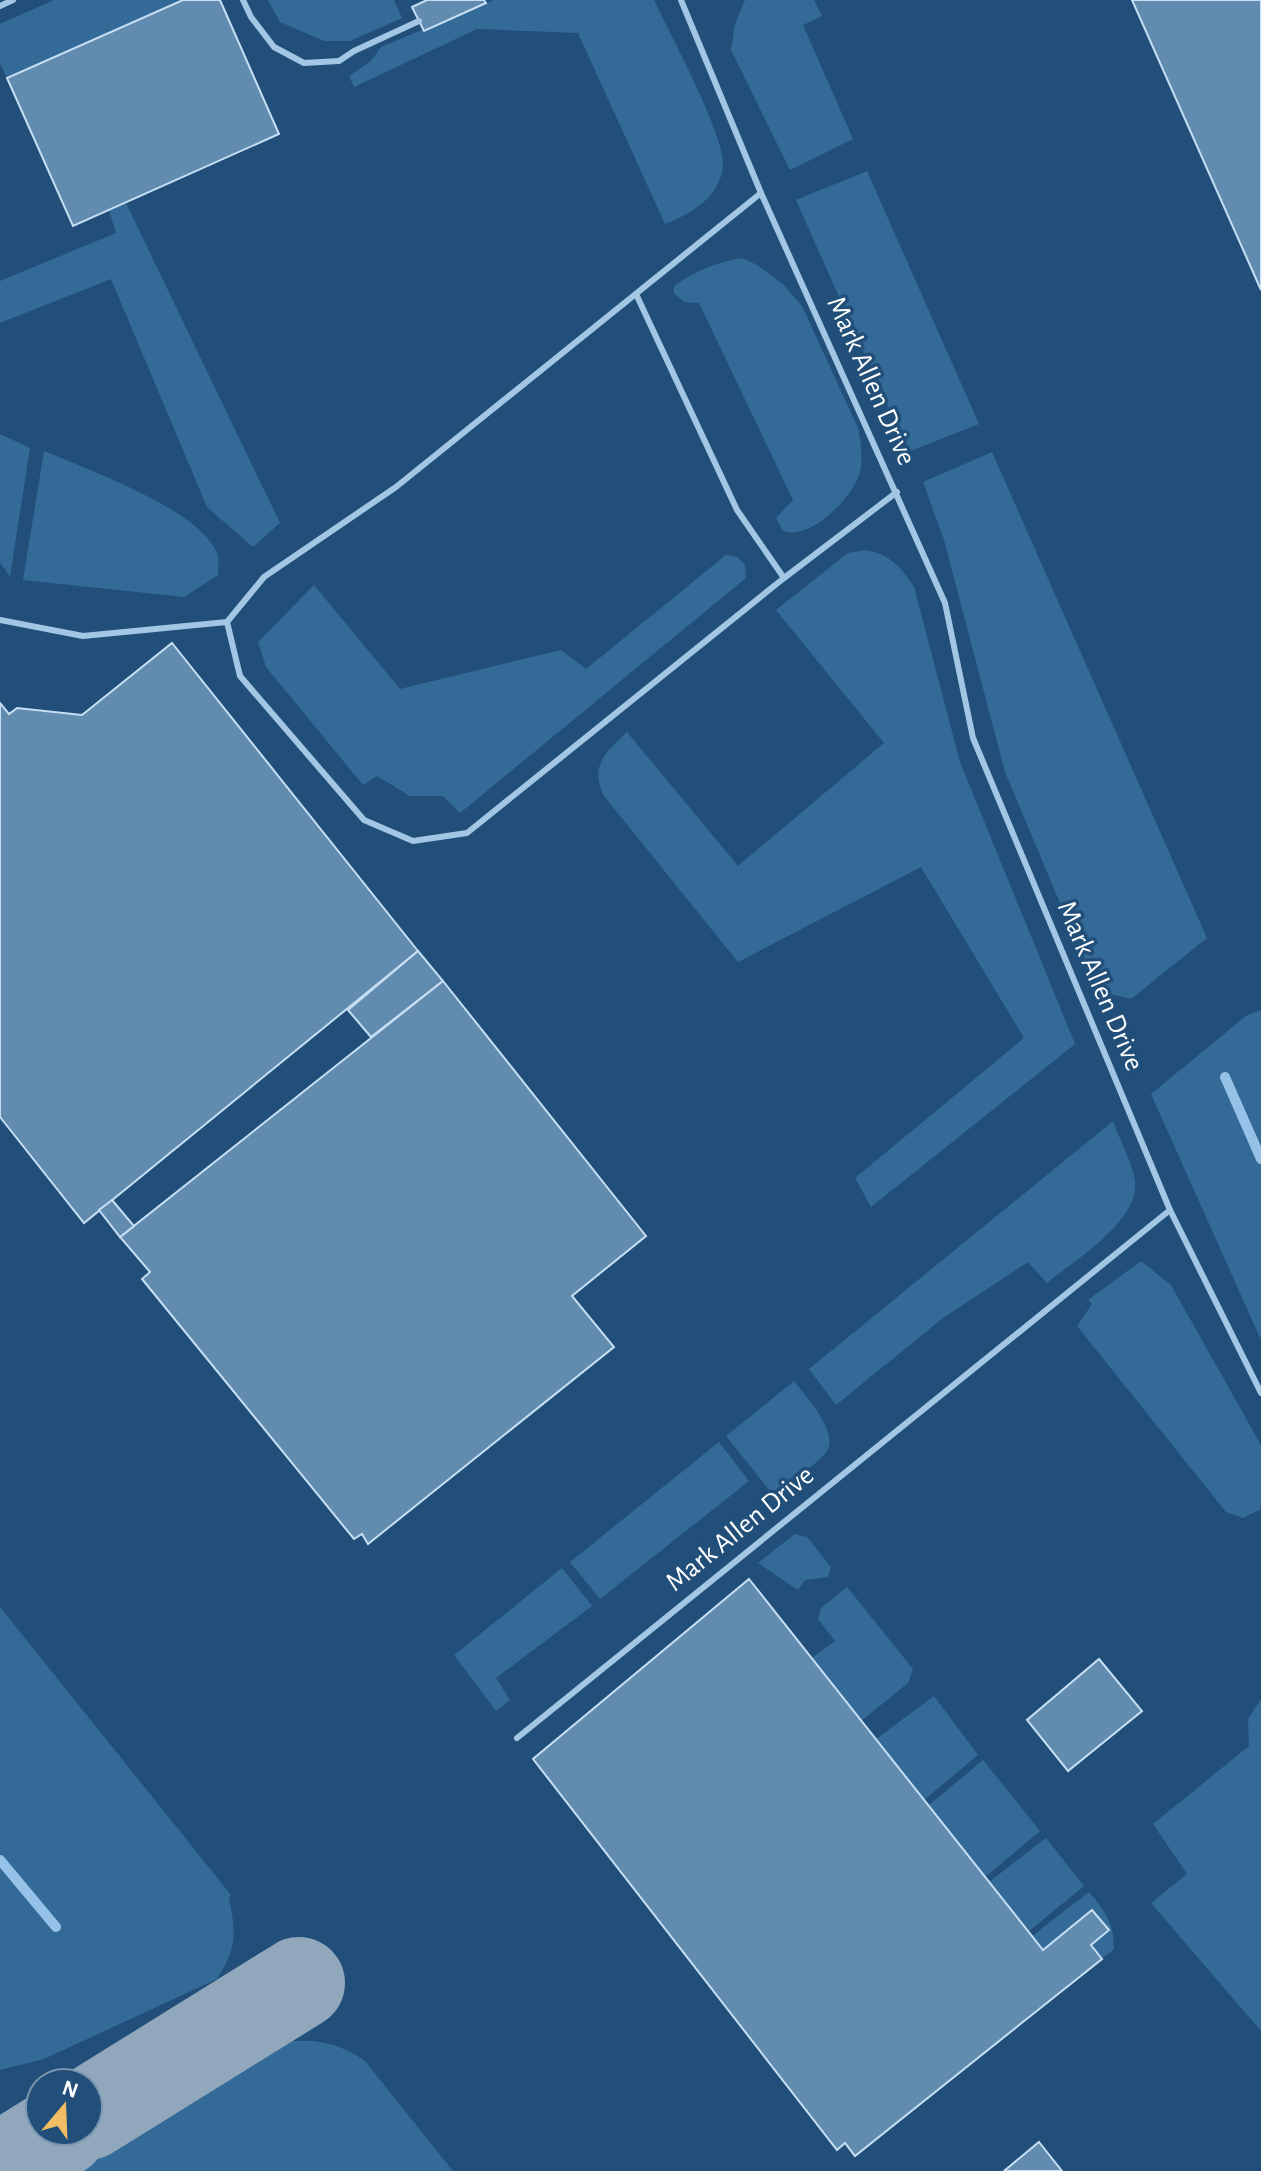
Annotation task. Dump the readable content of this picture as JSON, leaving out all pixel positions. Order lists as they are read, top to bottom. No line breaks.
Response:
{"streets":{"lane":["Mark Allen Drive"]},"north":"top"}
